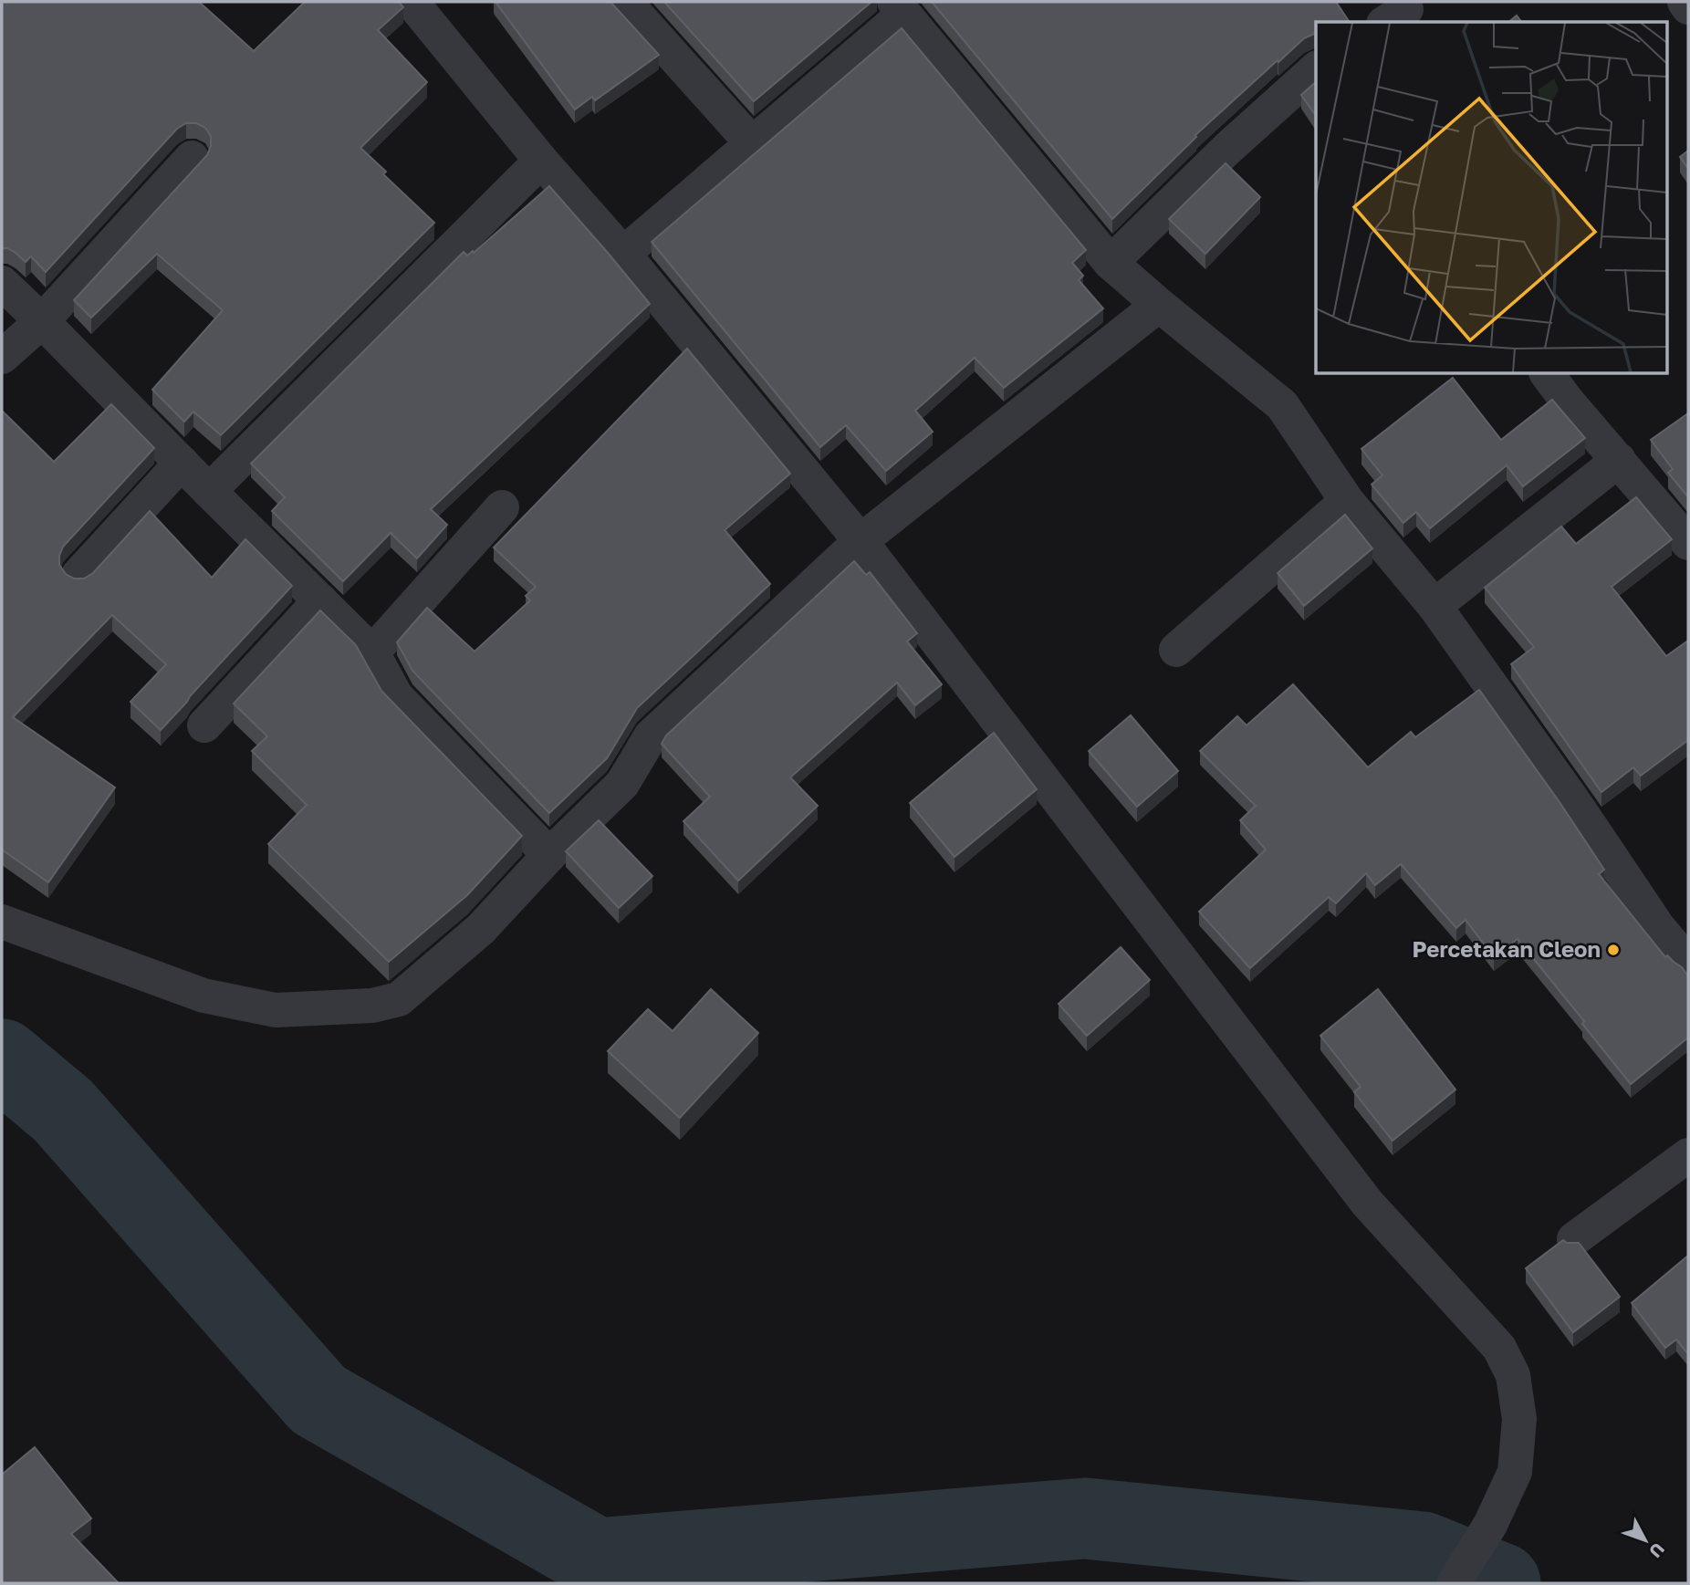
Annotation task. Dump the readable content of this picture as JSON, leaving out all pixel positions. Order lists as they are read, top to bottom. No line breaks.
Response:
{"places":["Percetakan Cleon"],"north":"bottom right"}
